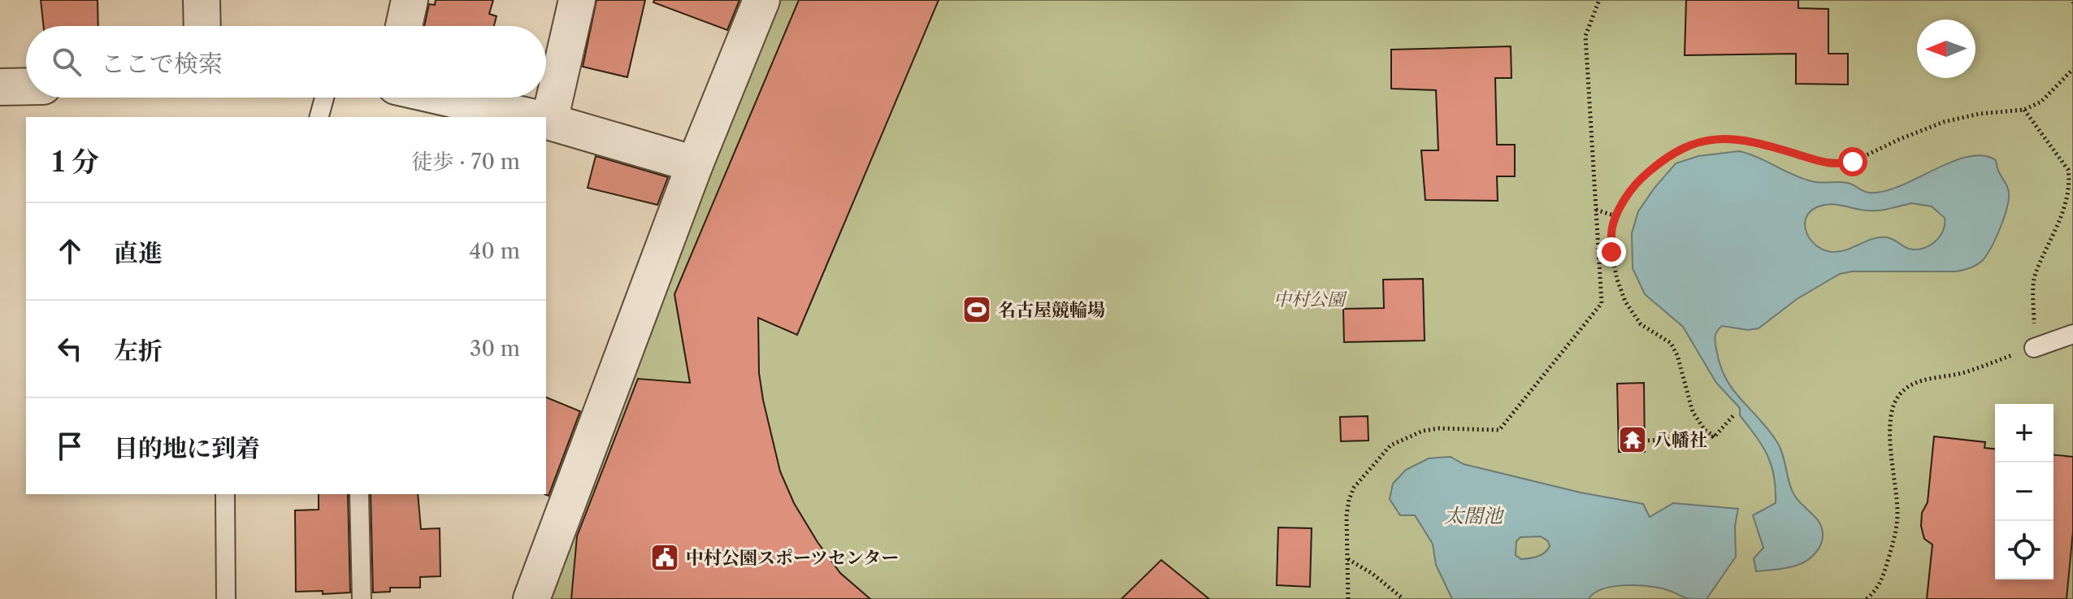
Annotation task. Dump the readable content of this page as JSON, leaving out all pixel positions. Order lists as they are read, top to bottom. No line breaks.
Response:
{"water":["太閤池"],"parks":["中村公園"],"places":{"sports":["名古屋競輪場"],"temple":["八幡社"],"public building":["中村公園スポーツセンター"]},"north":"left","page":{"search":"ここで検索","heading":["1 分","徒歩 · 70 m"],"list":[["直進","40 m"],["左折","30 m"],"目的地に到着"],"map_buttons":["+","−"]}}
